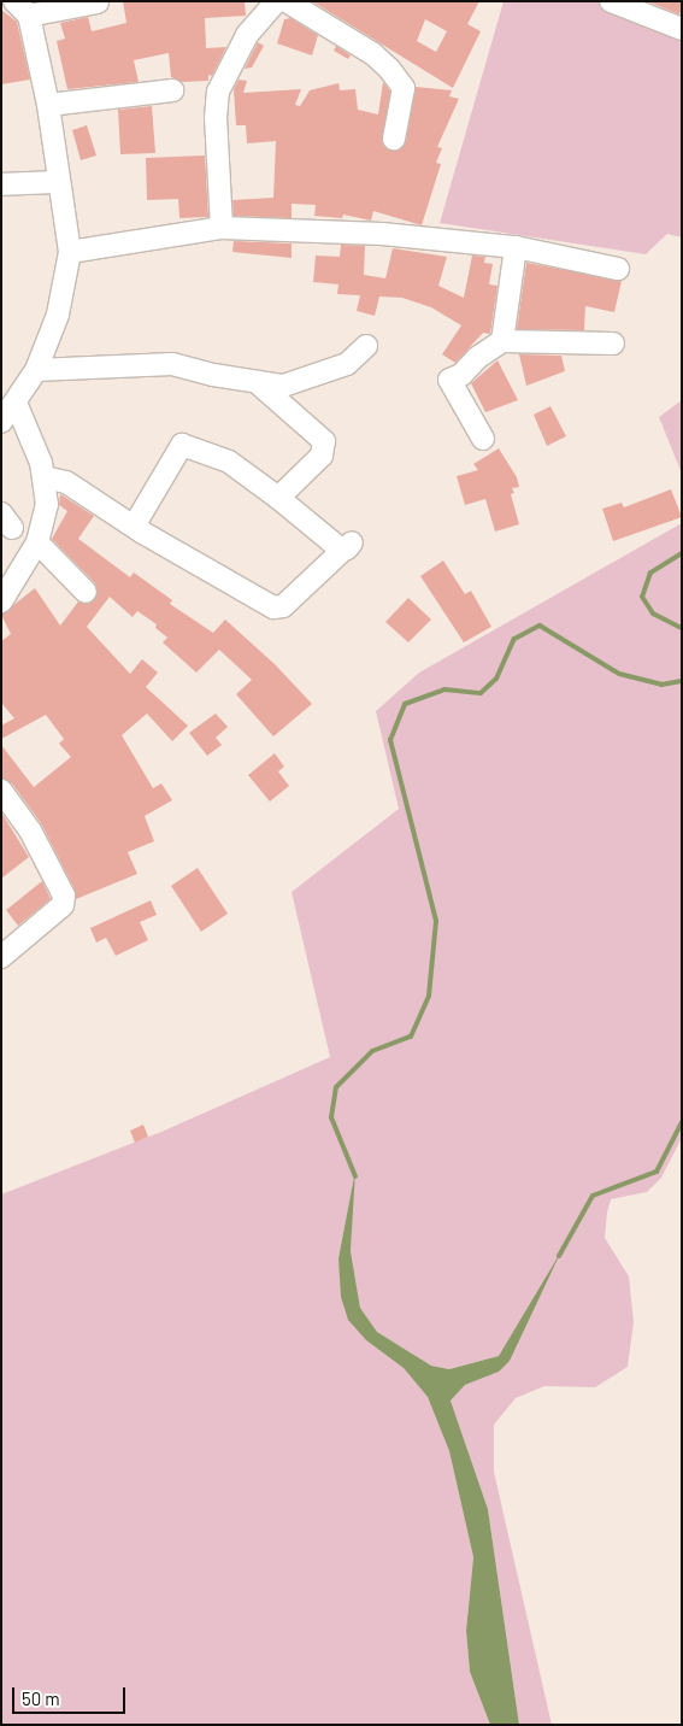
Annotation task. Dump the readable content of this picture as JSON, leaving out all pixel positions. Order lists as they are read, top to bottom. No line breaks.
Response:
{"scale_bar":"50 m"}
